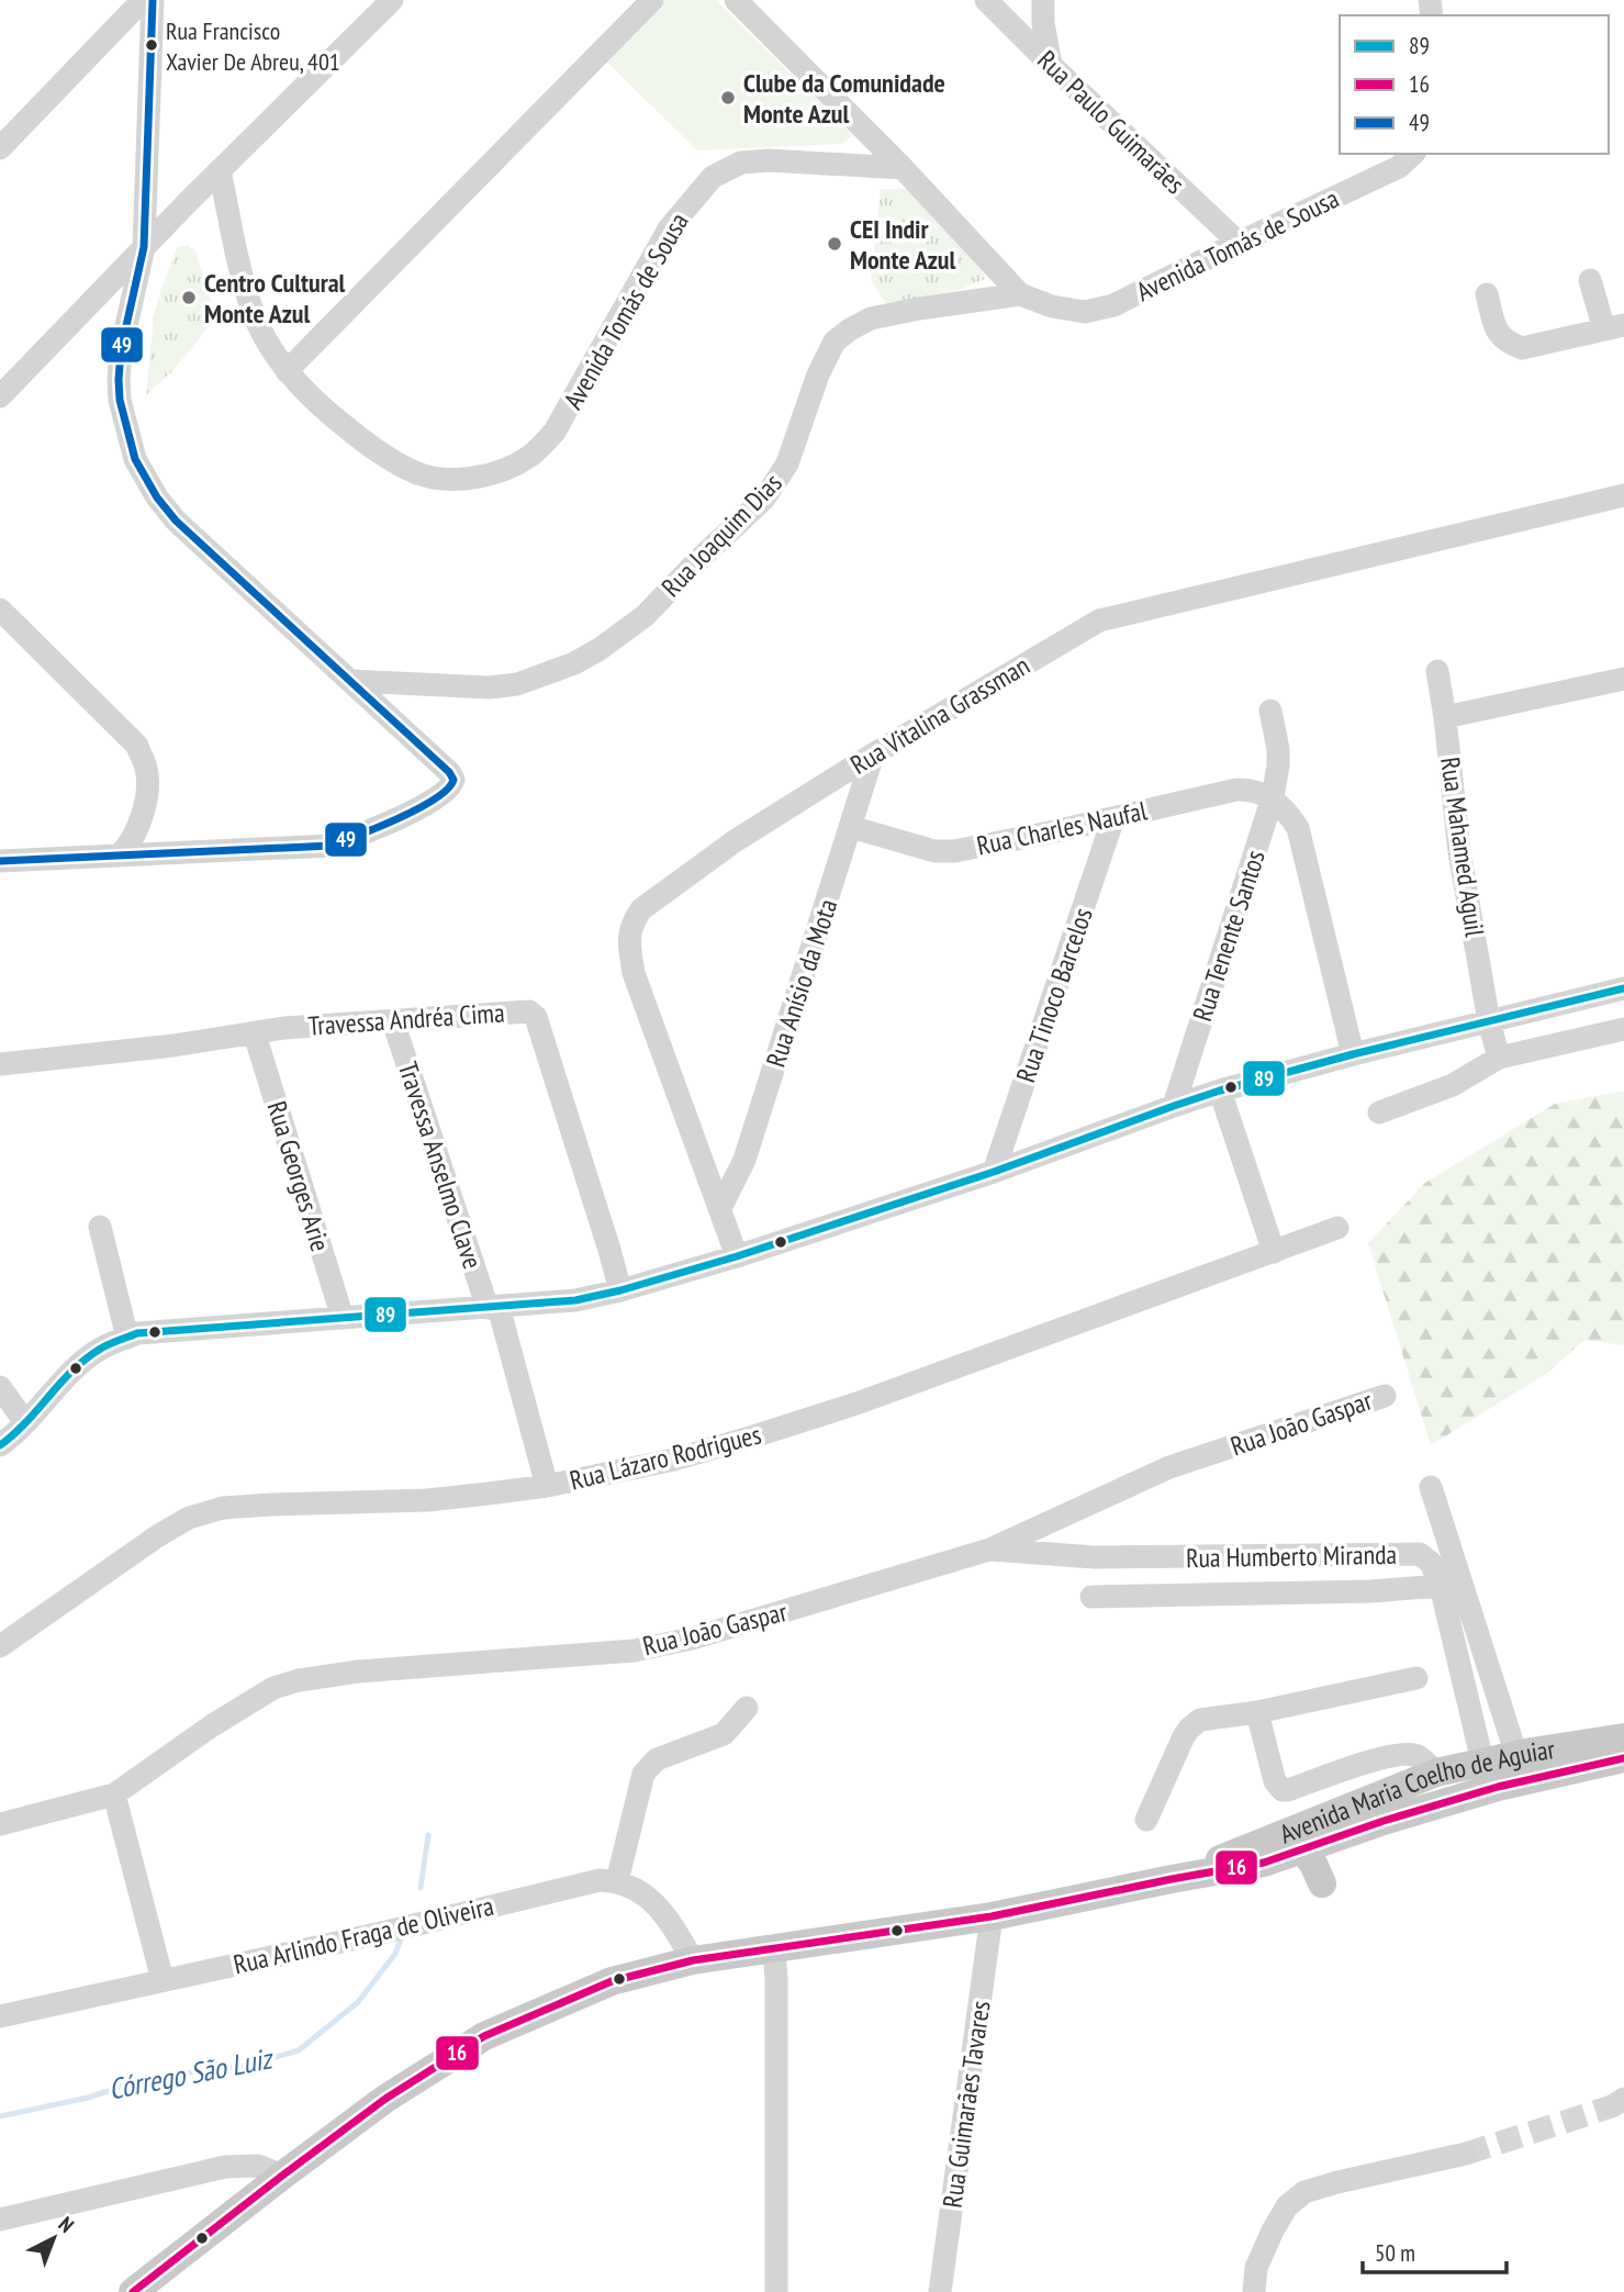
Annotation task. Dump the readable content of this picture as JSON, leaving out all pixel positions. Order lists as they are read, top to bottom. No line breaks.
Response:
{"streets":{"main road":["Avenida Maria Coelho de Aguiar"],"street":["Rua Paulo Guimarães","Avenida Tomás de Sousa","Rua Joaquim Dias","Rua Vitalina Grassman","Rua Charles Naufal","Rua Mahamed Aguil","Rua Tenente Santos","Rua Anísio da Mota","Rua Tinoco Barcelos","Travessa Andréa Cima","Travessa Anselmo Clave","Rua Georges Arie","Rua João Gaspar","Rua Lázaro Rodrigues","Rua Humberto Miranda","Rua Arlindo Fraga de Oliveira","Rua Guimarães Tavares"]},"crossings":[["Rua Paulo Guimarães","Avenida Tomás de Sousa"],["Avenida Tomás de Sousa","Rua Joaquim Dias"],["Rua Vitalina Grassman","Rua Anísio da Mota"],["Rua Charles Naufal","Rua Tenente Santos"],["Rua Charles Naufal","Rua Anísio da Mota"],["Rua Charles Naufal","Rua Tinoco Barcelos"],["Travessa Andréa Cima","Travessa Anselmo Clave"],["Travessa Andréa Cima","Rua Georges Arie"],["Travessa Anselmo Clave","Rua Lázaro Rodrigues"],["Rua João Gaspar","Rua Humberto Miranda"],["Rua Humberto Miranda","Avenida Maria Coelho de Aguiar"],["Avenida Maria Coelho de Aguiar","Rua Guimarães Tavares"]],"water":["Córrego São Luiz"],"places":["Rua Francisco Xavier De Abreu, 401","Clube da Comunidade Monte Azul","CEI Indir Monte Azul","Centro Cultural Monte Azul"],"lines":["transit line 49","transit line 89","transit line 16"],"legend":["89","16","49"],"scale_bar":"50 m","north":"top right"}
